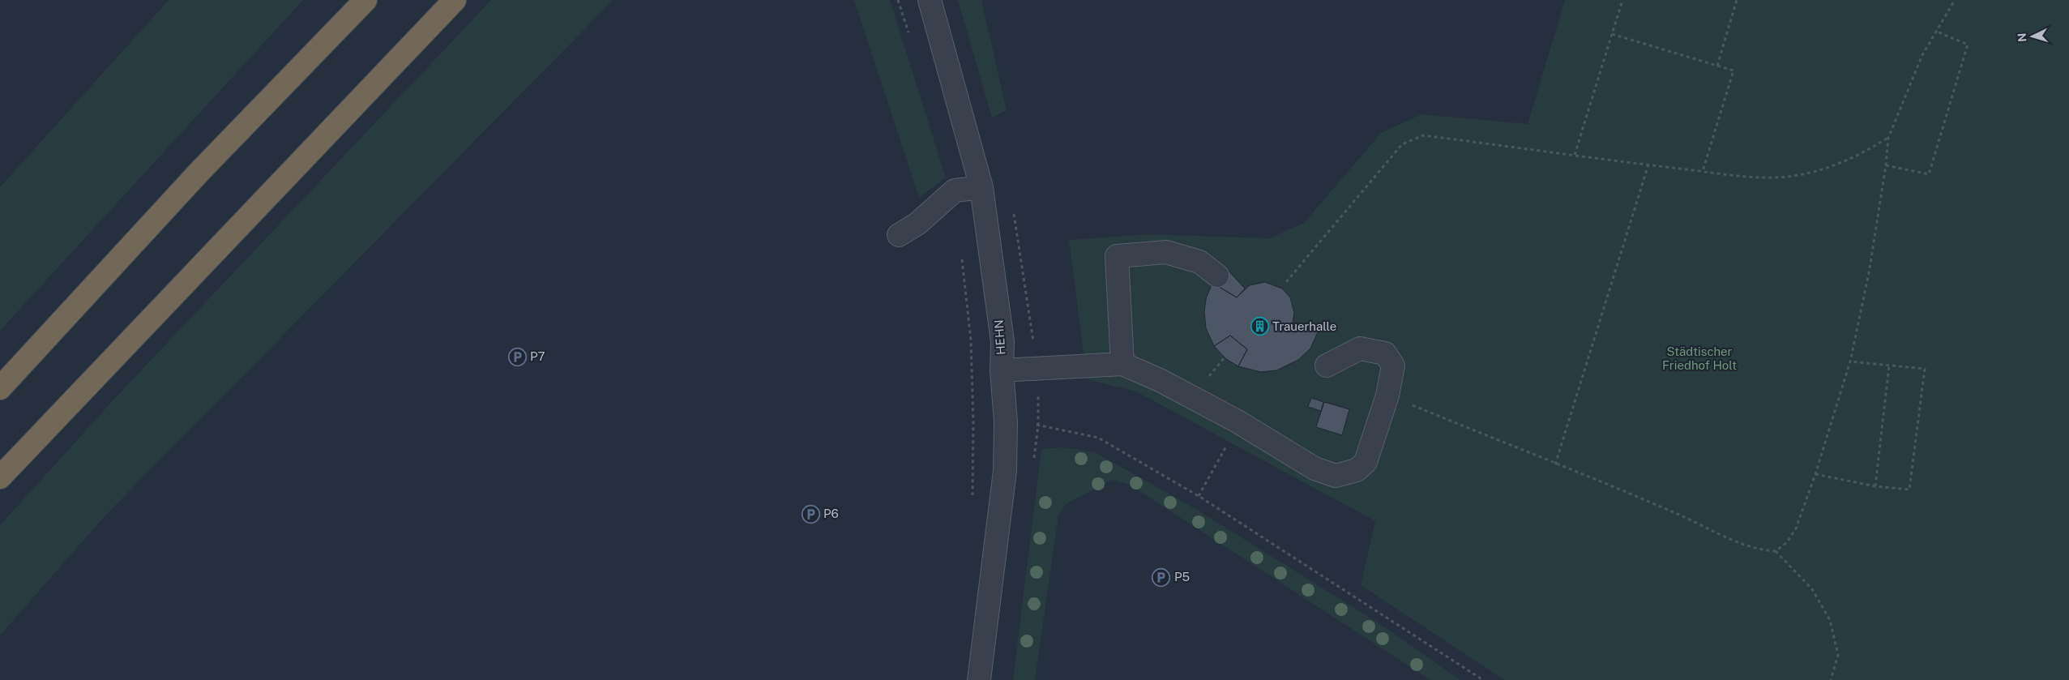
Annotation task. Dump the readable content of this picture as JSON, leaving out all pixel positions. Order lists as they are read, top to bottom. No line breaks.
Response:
{"streets":{"street":["HEHN"]},"parks":["Städtischer Friedhof Holt"],"places":{"building":["Trauerhalle"],"parking":["P7","P6","P5"]},"north":"left"}
